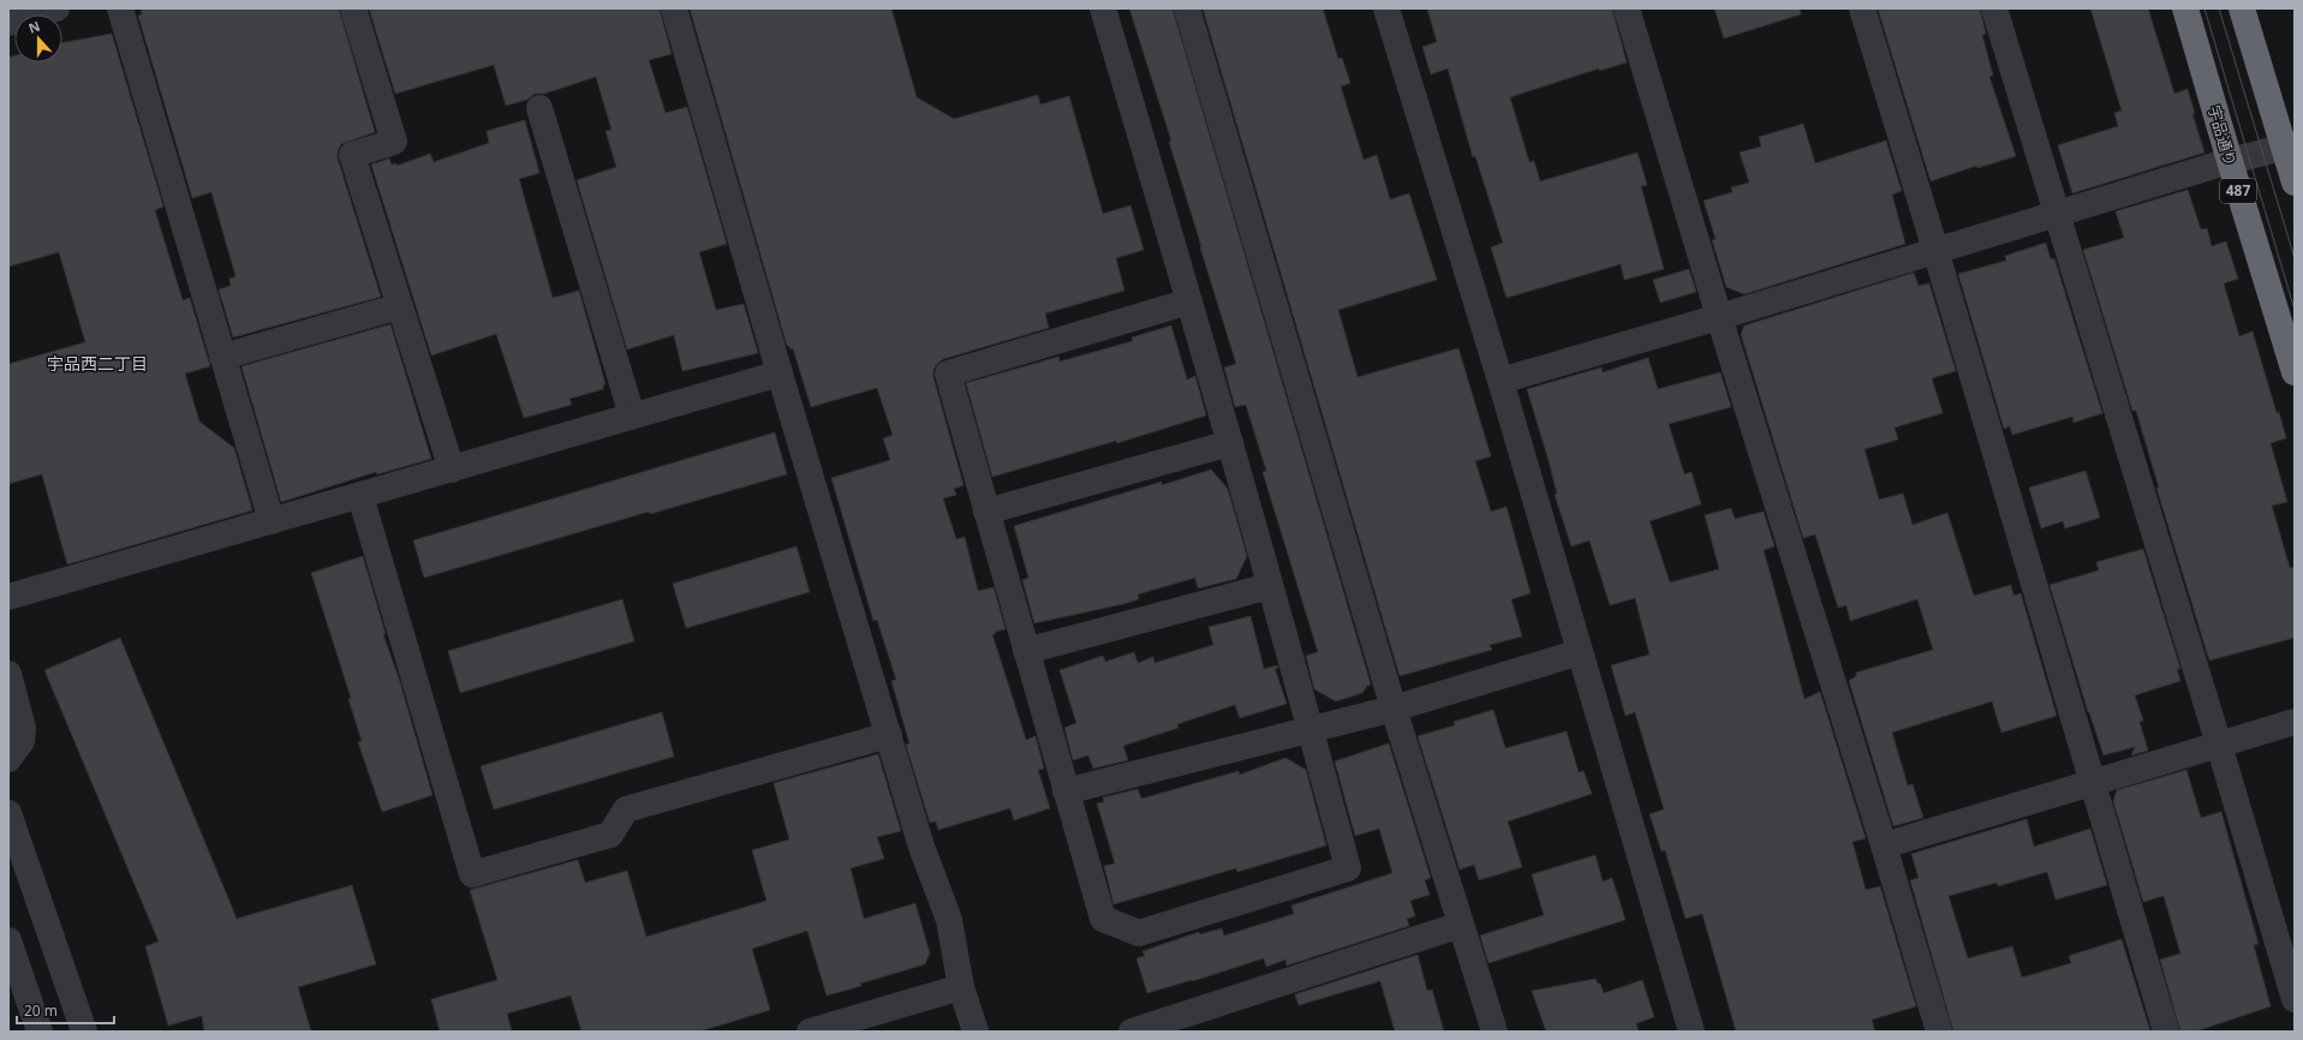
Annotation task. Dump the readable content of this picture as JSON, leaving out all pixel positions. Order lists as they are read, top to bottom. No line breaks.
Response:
{"streets":{"highway":["宇品通り","487"]},"districts":["宇品西二丁目"],"scale_bar":"20 m","north":"top"}
